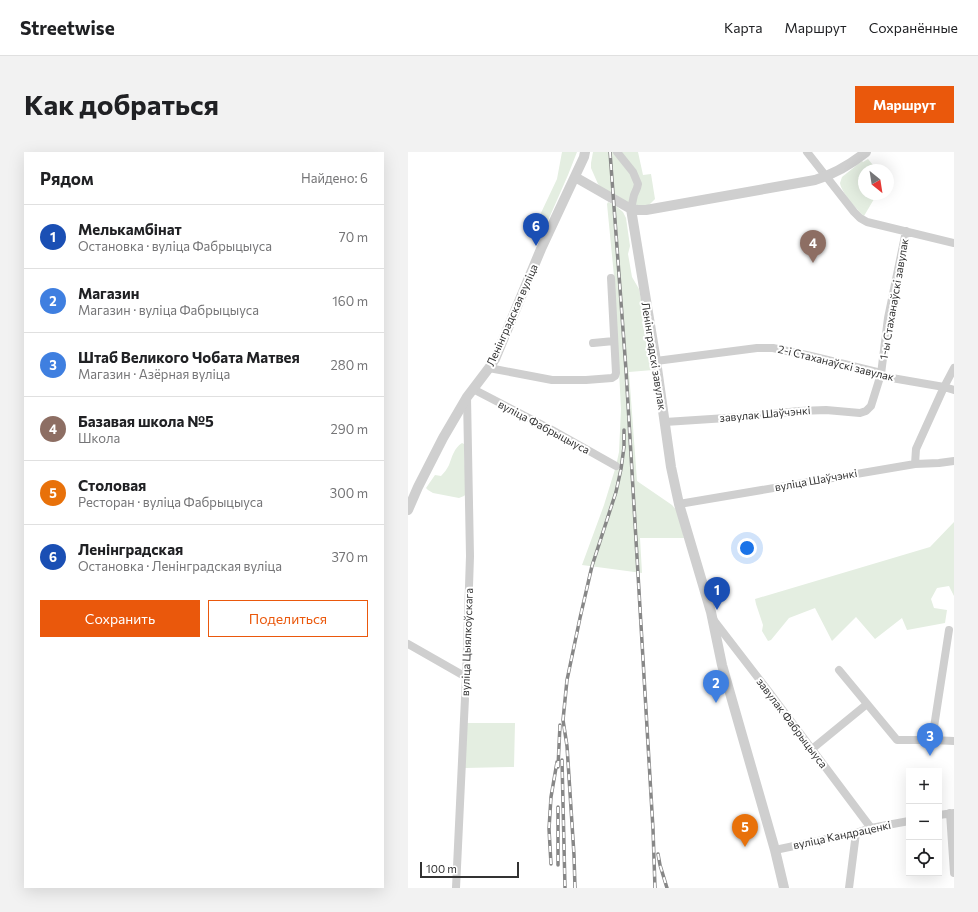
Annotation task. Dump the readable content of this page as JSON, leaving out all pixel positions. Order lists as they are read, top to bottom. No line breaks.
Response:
{"streets":{"street":["1-ы Стаханаўскі завулак","Ленінградская вуліца","Ленінградскі завулак","2-і Стаханаўскі завулак","завулак Шаўчэнкі","вуліца Фабрыцыуса","вуліца Шаўчэнкі","вуліца Цыялкоўскага","завулак Фабрыцыуса","вуліца Кандраценкі"]},"crossings":[["1-ы Стаханаўскі завулак","2-і Стаханаўскі завулак"],["1-ы Стаханаўскі завулак","завулак Шаўчэнкі"],["Ленінградская вуліца","вуліца Фабрыцыуса"],["Ленінградская вуліца","вуліца Цыялкоўскага"],["Ленінградскі завулак","2-і Стаханаўскі завулак"],["Ленінградскі завулак","завулак Шаўчэнкі"],["Ленінградскі завулак","вуліца Шаўчэнкі"],["вуліца Фабрыцыуса","вуліца Цыялкоўскага"],["завулак Фабрыцыуса","вуліца Кандраценкі"]],"scale_bar":"100 m","north":"bottom right","page":{"header":"Streetwise","nav":["Карта","Маршрут","Сохранённые"],"buttons":["Маршрут",["Сохранить","Поделиться"]],"title":"Как добраться","heading":["Рядом","Найдено: 6"],"list":[{"mark":"1","name":"Мелькамбінат","note":"Остановка · вуліца Фабрыцыуса","value":"70 m"},{"mark":"2","name":"Магазин","note":"Магазин · вуліца Фабрыцыуса","value":"160 m"},{"mark":"3","name":"Штаб Великого Чобата Матвея","note":"Магазин · Азёрная вуліца","value":"280 m"},{"mark":"4","name":"Базавая школа №5","note":"Школа","value":"290 m"},{"mark":"5","name":"Столовая","note":"Ресторан · вуліца Фабрыцыуса","value":"300 m"},{"mark":"6","name":"Ленінградская","note":"Остановка · Ленінградская вуліца","value":"370 m"}],"pins":["6","4","1","2","3","5"],"map_buttons":["+","−"],"scale":"100 m"}}
